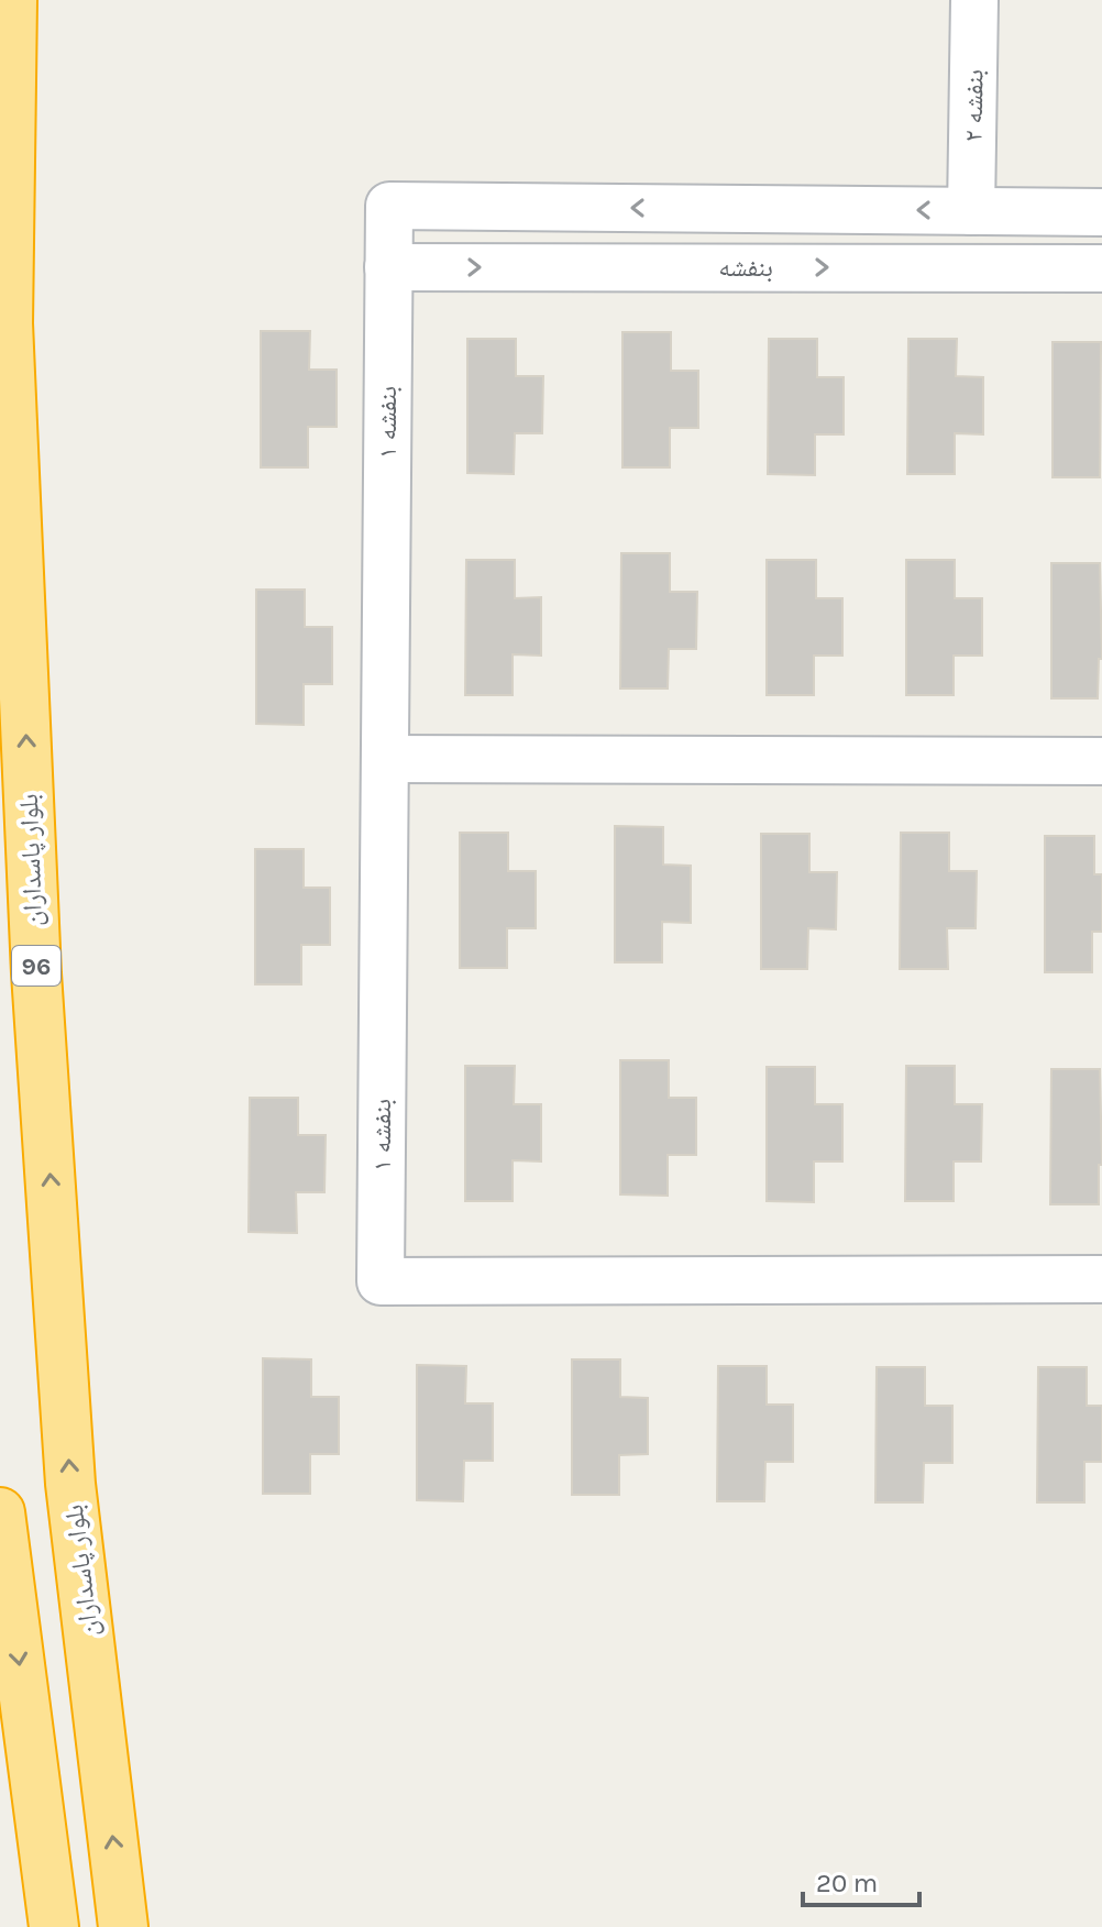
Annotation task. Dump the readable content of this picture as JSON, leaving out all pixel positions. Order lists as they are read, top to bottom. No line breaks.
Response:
{"streets":{"highway":["بلوار پاسداران","96"],"street":["بنفشه ۲","بنفشه","بنفشه ۱"]},"crossings":[["بنفشه ۲","بنفشه ۱"],["بنفشه","بنفشه ۱"]],"one_way":["بنفشه","بلوار پاسداران"],"scale_bar":"20 m"}
